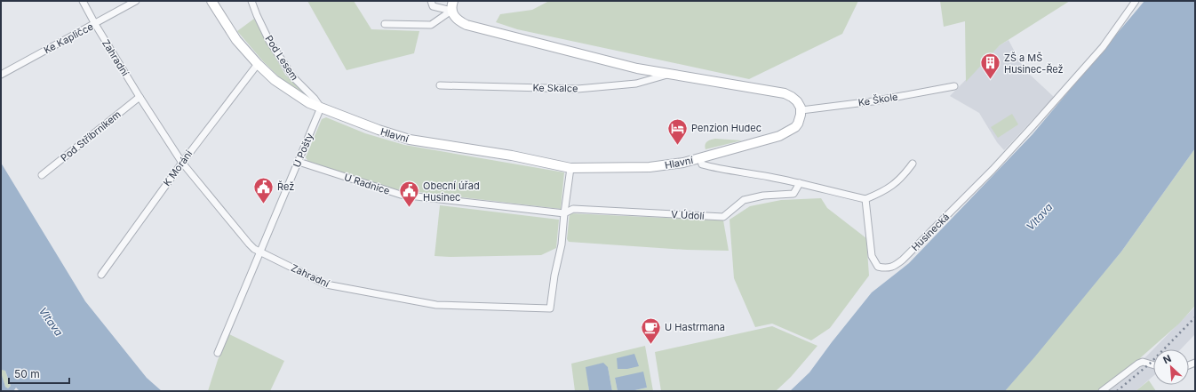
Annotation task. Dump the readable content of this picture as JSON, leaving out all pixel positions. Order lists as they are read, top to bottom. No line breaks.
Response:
{"streets":{"street":["Ke Kapličce","Zahradní","Pod Lesem","Ke Skalce","Ke Škole","Hlavní","Pod Stříbrníkem","U Pošty","K Moráni","U Radnice","V Údolí","Husinecká"]},"crossings":[["Ke Kapličce","Zahradní"],["Zahradní","Hlavní"],["Zahradní","Pod Stříbrníkem"],["Zahradní","U Pošty"],["Zahradní","K Moráni"],["Zahradní","U Radnice"],["Zahradní","V Údolí"],["Pod Lesem","Hlavní"],["Pod Lesem","U Pošty"],["Ke Škole","Hlavní"],["Hlavní","U Pošty"],["Hlavní","K Moráni"],["U Pošty","U Radnice"],["U Radnice","V Údolí"]],"water":["Vltava"],"places":{"building":["ZŠ a MŠ Husinec-Řež"],"hotel":["Penzion Hudec"],"public building":["Řež","Obecní úřad Husinec"],"cafe":["U Hastrmana"]},"scale_bar":"50 m","north":"top left"}
